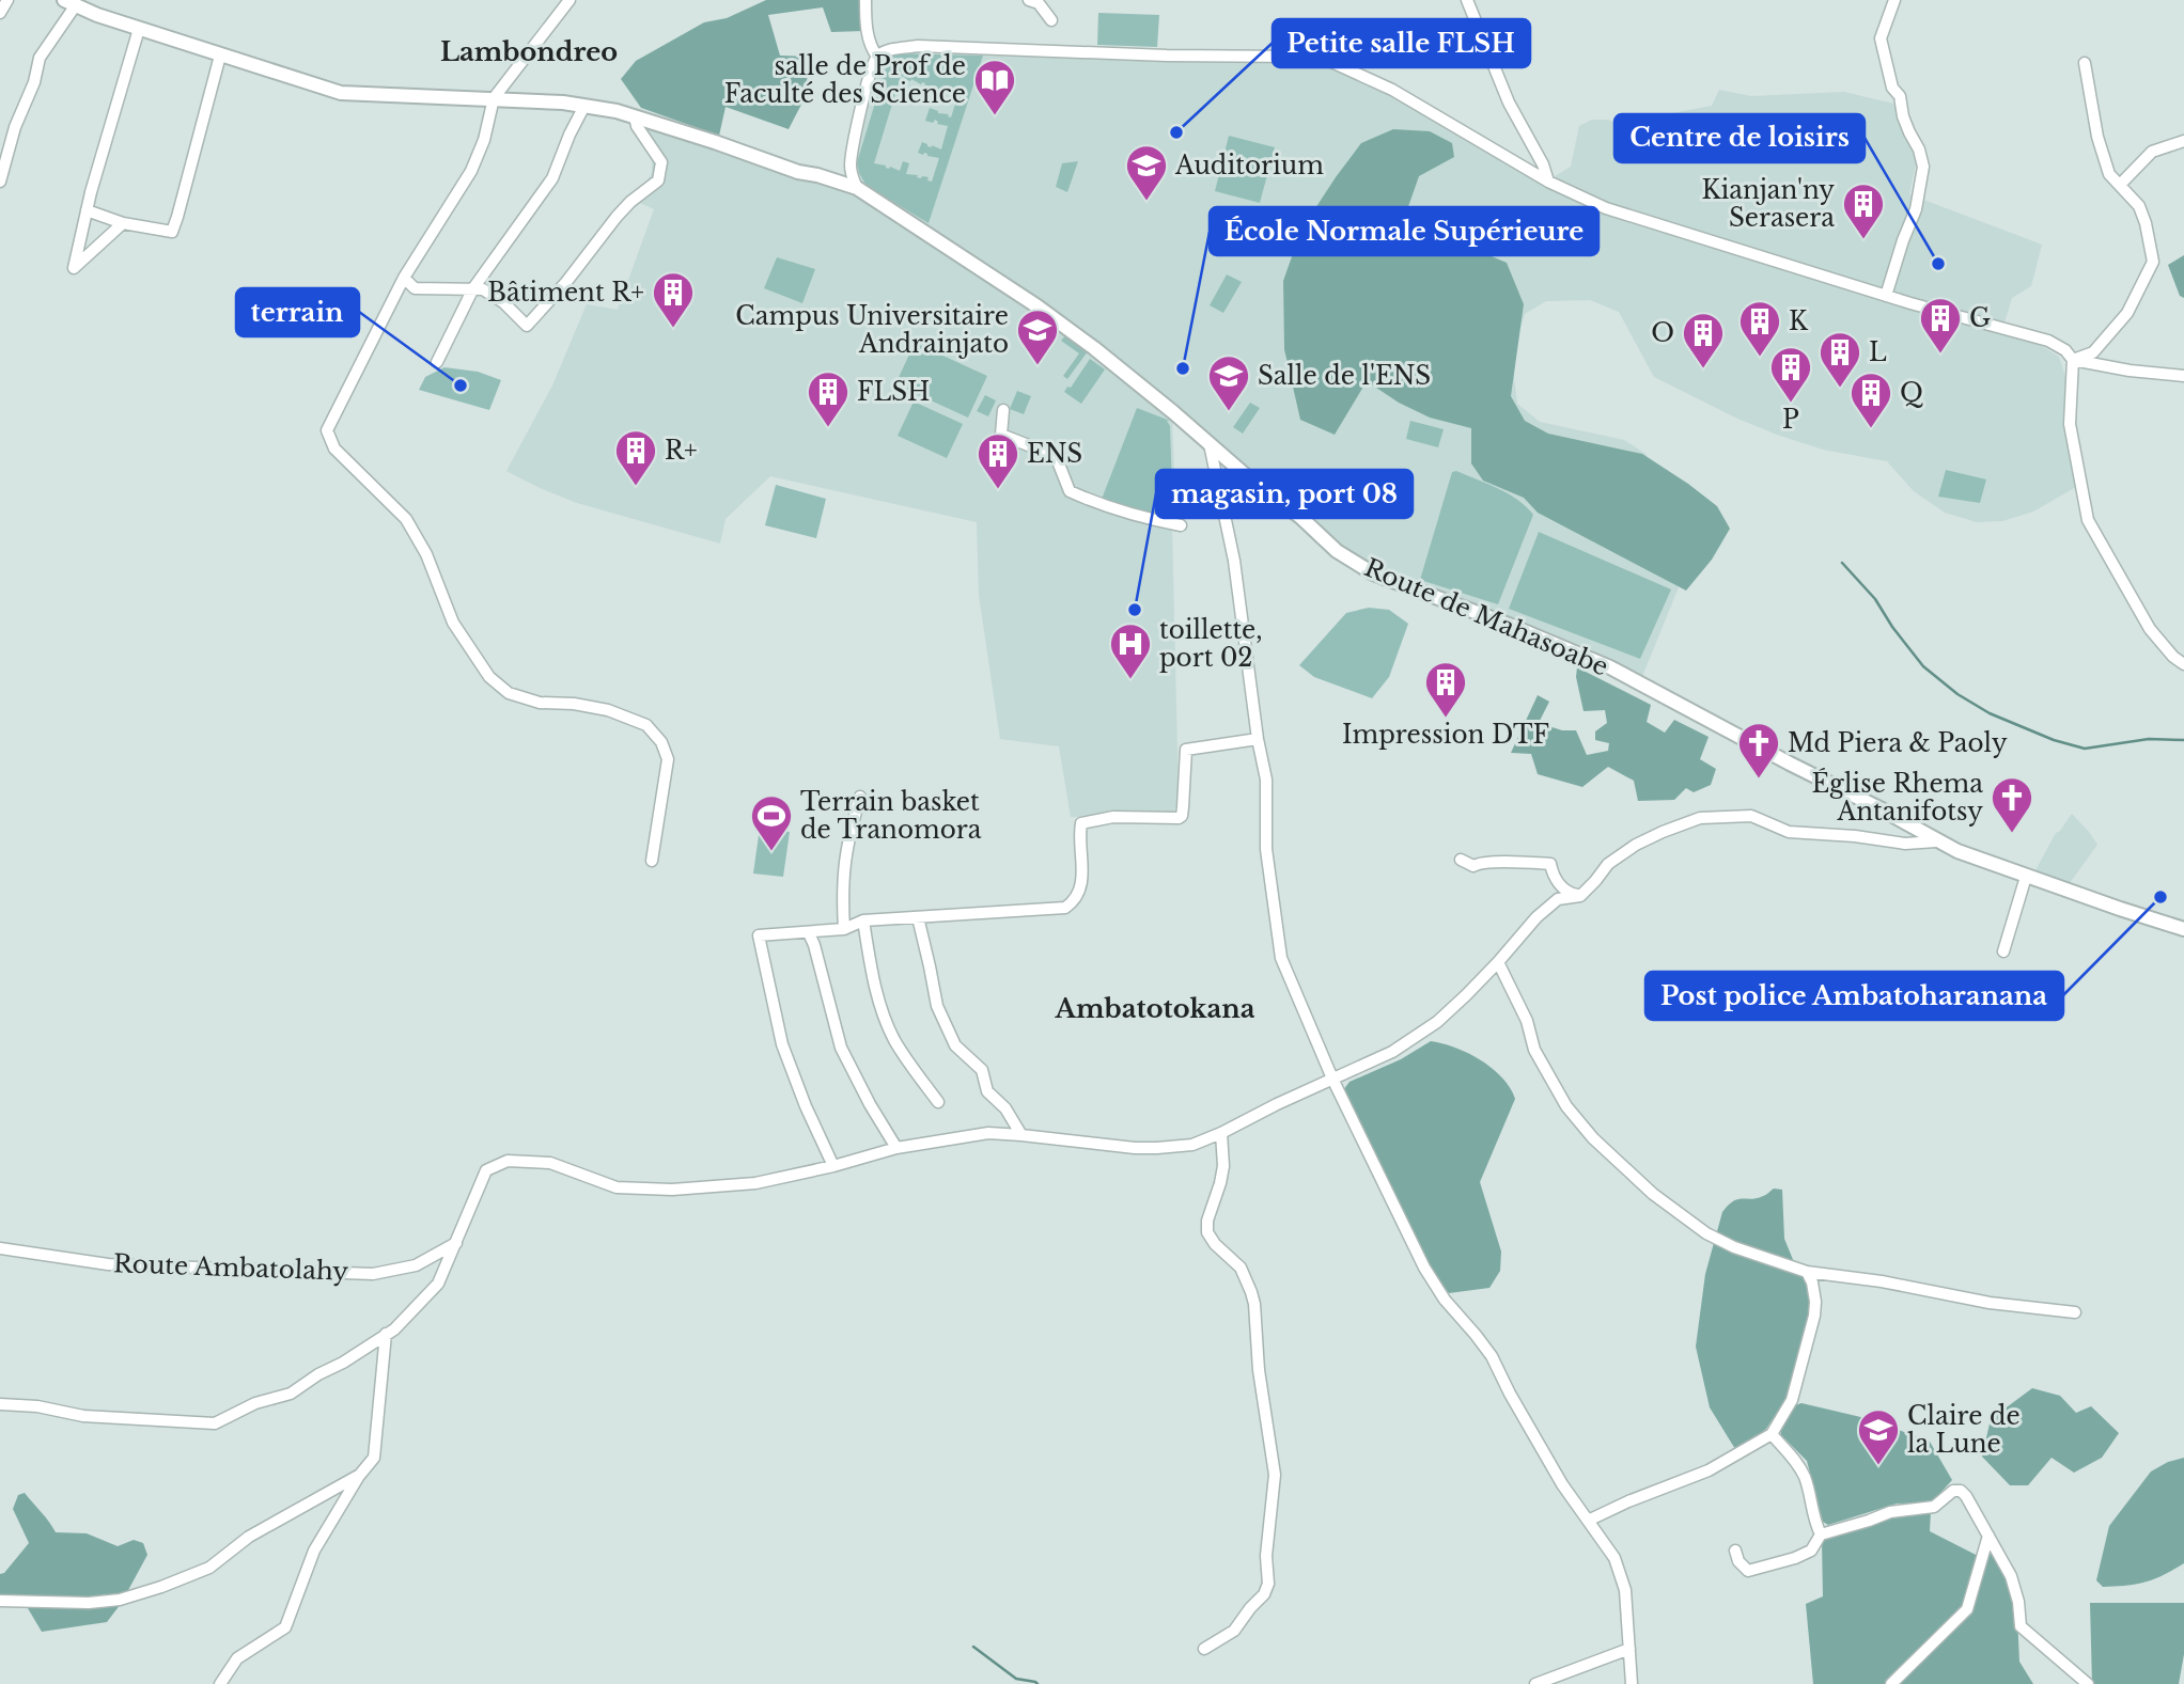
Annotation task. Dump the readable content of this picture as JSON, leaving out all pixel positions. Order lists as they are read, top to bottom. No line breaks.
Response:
{"streets":{"street":["Route de Mahasoabe","Route Ambatolahy"]},"districts":["Lambondreo","Ambatotokana"],"places":{"library":["salle de Prof de Faculté des Science"],"other":["Petite salle FLSH","Centre de loisirs","École Normale Supérieure","terrain","magasin, port 08","Post police Ambatoharanana"],"school or university":["Auditorium","Campus Universitaire Andrainjato","Salle de l'ENS","Claire de la Lune"],"building":["Kianjan'ny Serasera","Bâtiment R+","G","K","O","L","P","FLSH","Q","R+","ENS","Impression DTF"],"hospital":["toillette, port 02"],"church":["Md Piera & Paoly","Église Rhema Antanifotsy"],"sports":["Terrain basket de Tranomora"]}}
